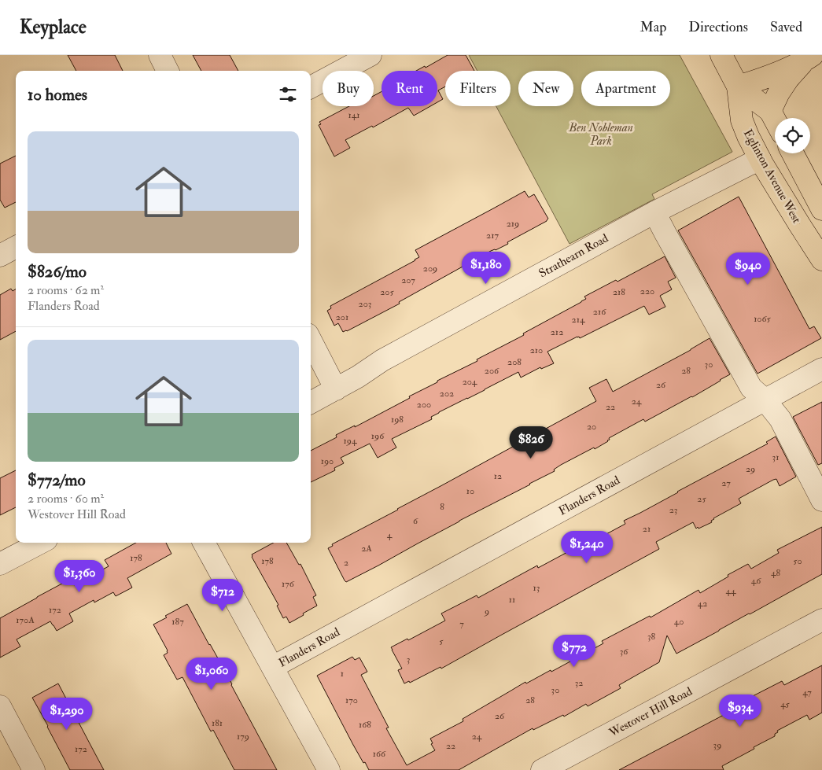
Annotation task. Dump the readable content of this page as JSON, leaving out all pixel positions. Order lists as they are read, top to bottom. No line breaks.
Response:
{"streets":{"main road":["Eglinton Avenue West"],"street":["Strathearn Road","Flanders Road","Westover Hill Road"]},"crossings":[["Eglinton Avenue West","Strathearn Road"]],"parks":["Ben Nobleman Park"],"house_numbers":["141","219","217","209","207","220","205","218","203","216","201","1065","214","212","210","208","30","206","28","204","26","202","24","200","22","198","20","196","194","31","190","29","12","27","10","25","8","23","6","21","4","2A","178","178","50","2","48","46","176","13","44","11","42","172","9","170A","187","40","7","38","5","36","3","1","32","30","47","170","28","45","26","181","168","179","24","39","22","172","166"],"page":{"header":"Keyplace","nav":["Map","Directions","Saved"],"chip":["Buy","Rent","Filters","New","Apartment"],"heading":"10 homes","list":[{"name":"$826/mo","note":"2 rooms · 62 m² · Flanders Road"},{"name":"$772/mo","note":"2 rooms · 60 m² · Westover Hill Road"}],"price":["$1,180","$940","$826","$1,240","$1,360","$712","$772","$1,060","$934","$1,290"]}}
